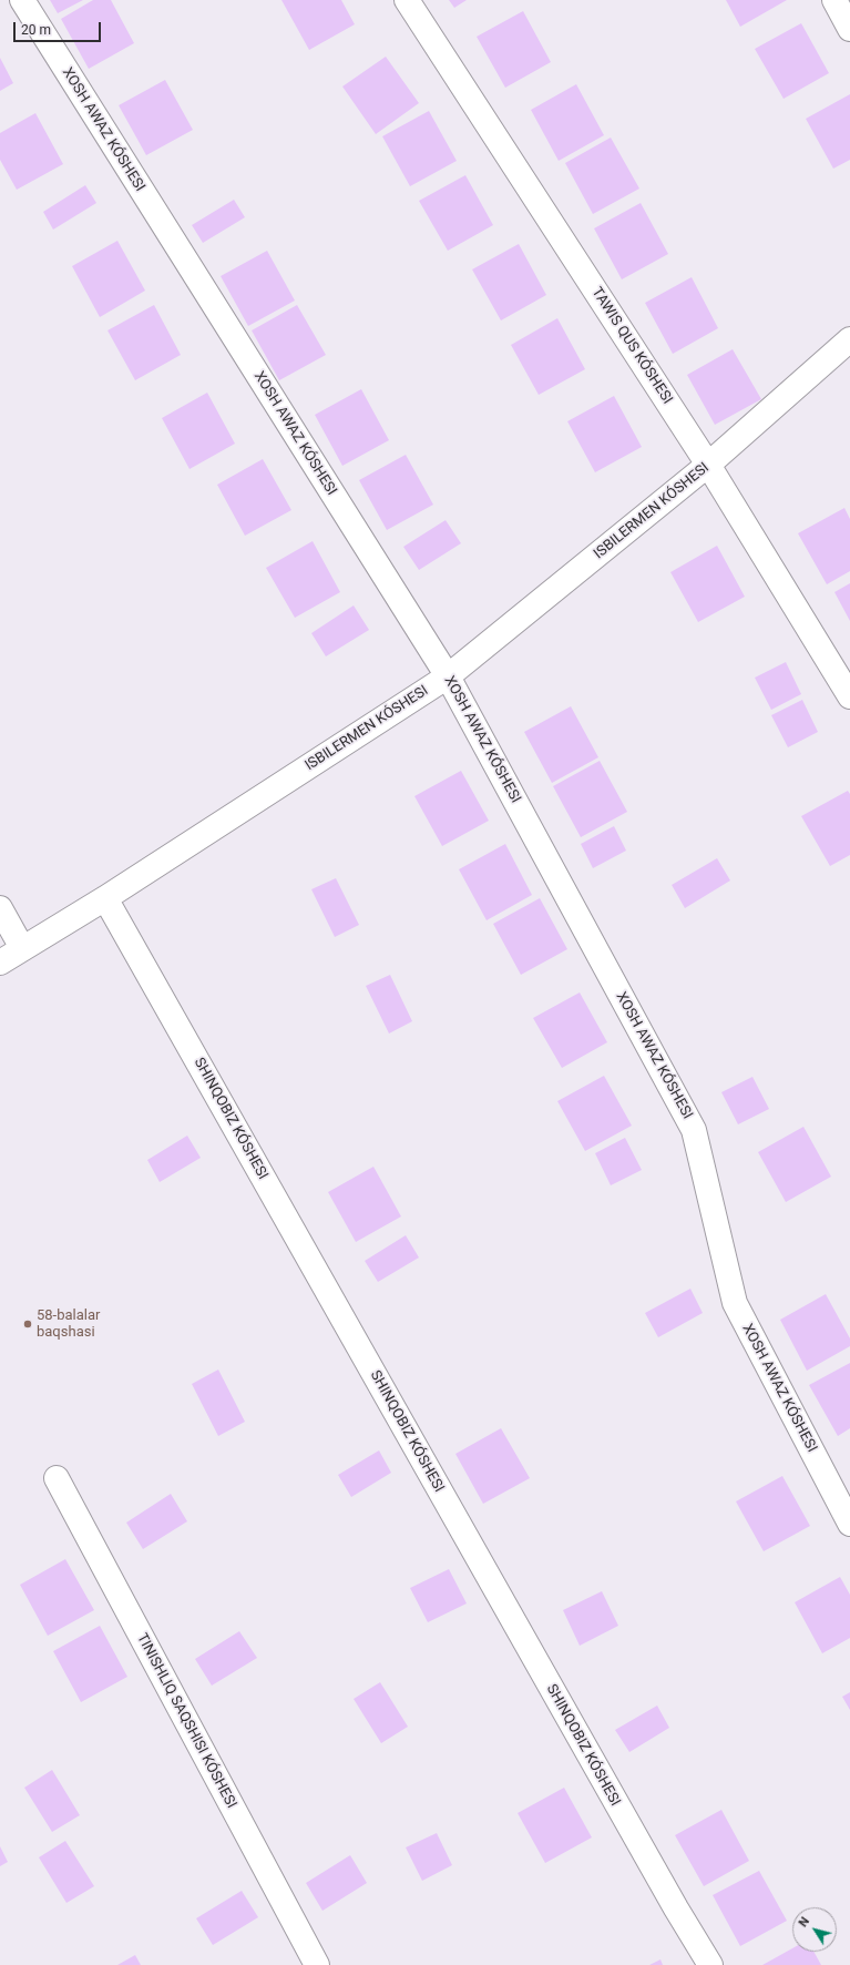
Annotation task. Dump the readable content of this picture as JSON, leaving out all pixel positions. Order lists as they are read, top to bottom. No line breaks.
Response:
{"streets":{"street":["XOSH AWAZ KÓSHESI","ISBILERMEN KÓSHESI"]},"crossings":[["XOSH AWAZ KÓSHESI","ISBILERMEN KÓSHESI"]],"places":["58-balalar baqshasi"],"scale_bar":"20 m","north":"top left"}
